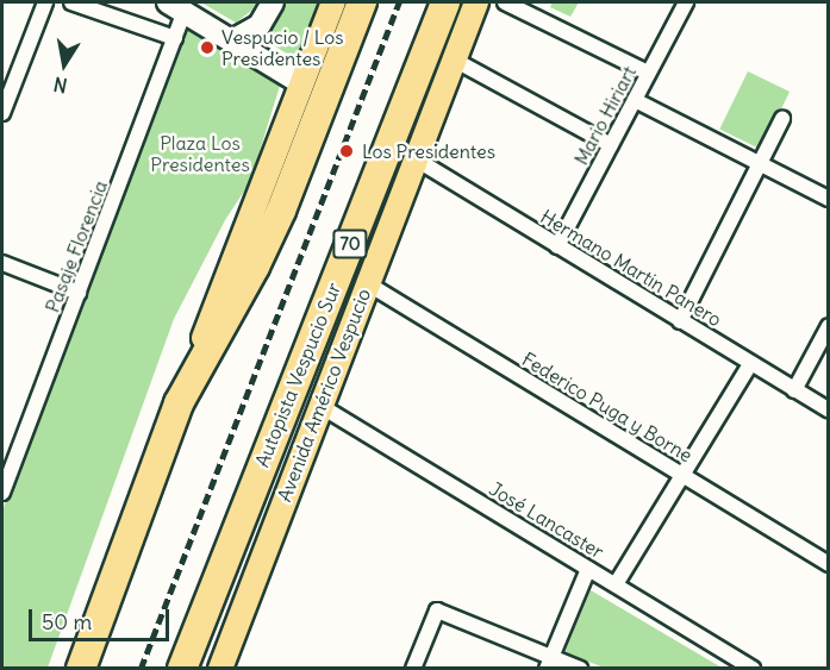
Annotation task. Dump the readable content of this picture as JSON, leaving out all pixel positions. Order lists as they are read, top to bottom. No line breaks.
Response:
{"streets":{"highway":["70","Autopista Vespucio Sur"],"main road":["Avenida Américo Vespucio"],"street":["Mario Hiriart","Pasaje Florencia","Hermano Martin Panero","Federico Puga y Borne","José Lancaster"]},"crossings":[["Mario Hiriart","Hermano Martin Panero"],["Hermano Martin Panero","Avenida Américo Vespucio"],["Avenida Américo Vespucio","Federico Puga y Borne"],["Avenida Américo Vespucio","José Lancaster"]],"parks":["Plaza Los Presidentes"],"places":["Vespucio / Los Presidentes","Los Presidentes"],"scale_bar":"50 m","north":"bottom"}
